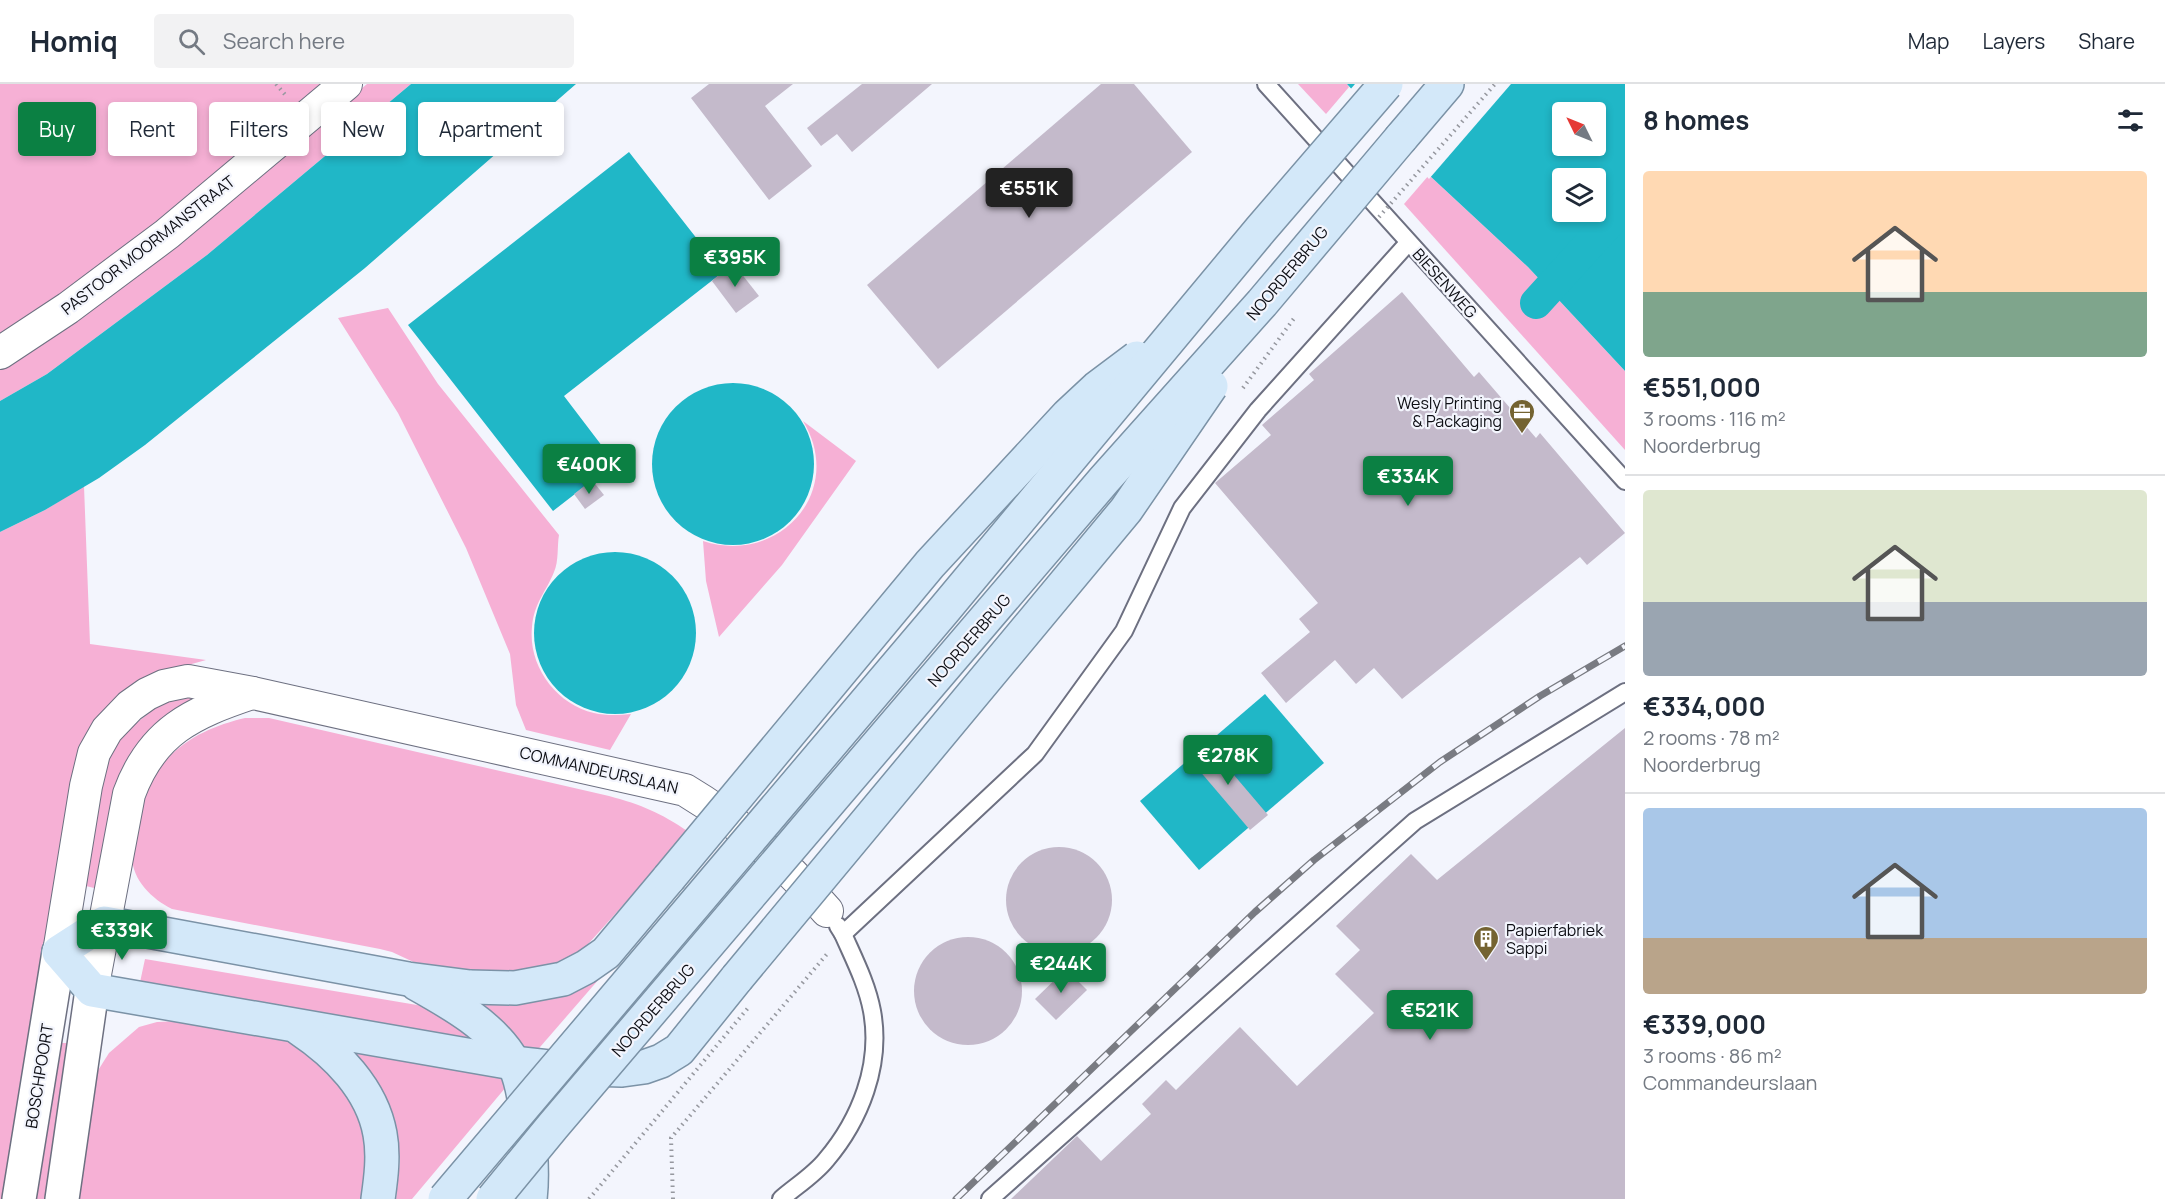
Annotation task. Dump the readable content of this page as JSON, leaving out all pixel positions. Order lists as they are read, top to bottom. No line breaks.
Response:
{"streets":{"main road":["NOORDERBRUG","BOSCHPOORT"],"street":["PASTOOR MOORMANSTRAAT","COMMANDEURSLAAN"],"lane":["BIESENWEG"]},"crossings":[["COMMANDEURSLAAN","BOSCHPOORT"]],"places":{"office":["Wesly Printing & Packaging"],"building":["Papierfabriek Sappi"]},"north":"top left","page":{"header":"Homiq","search":"Search here","nav":["Map","Layers","Share"],"heading":"8 homes","chip":["Buy","Rent","Filters","New","Apartment"],"list":[{"name":"€551,000","note":"3 rooms · 116 m² · Noorderbrug"},{"name":"€334,000","note":"2 rooms · 78 m² · Noorderbrug"},{"name":"€339,000","note":"3 rooms · 86 m² · Commandeurslaan"}],"price":["€551K","€395K","€400K","€334K","€278K","€339K","€244K","€521K"]}}
